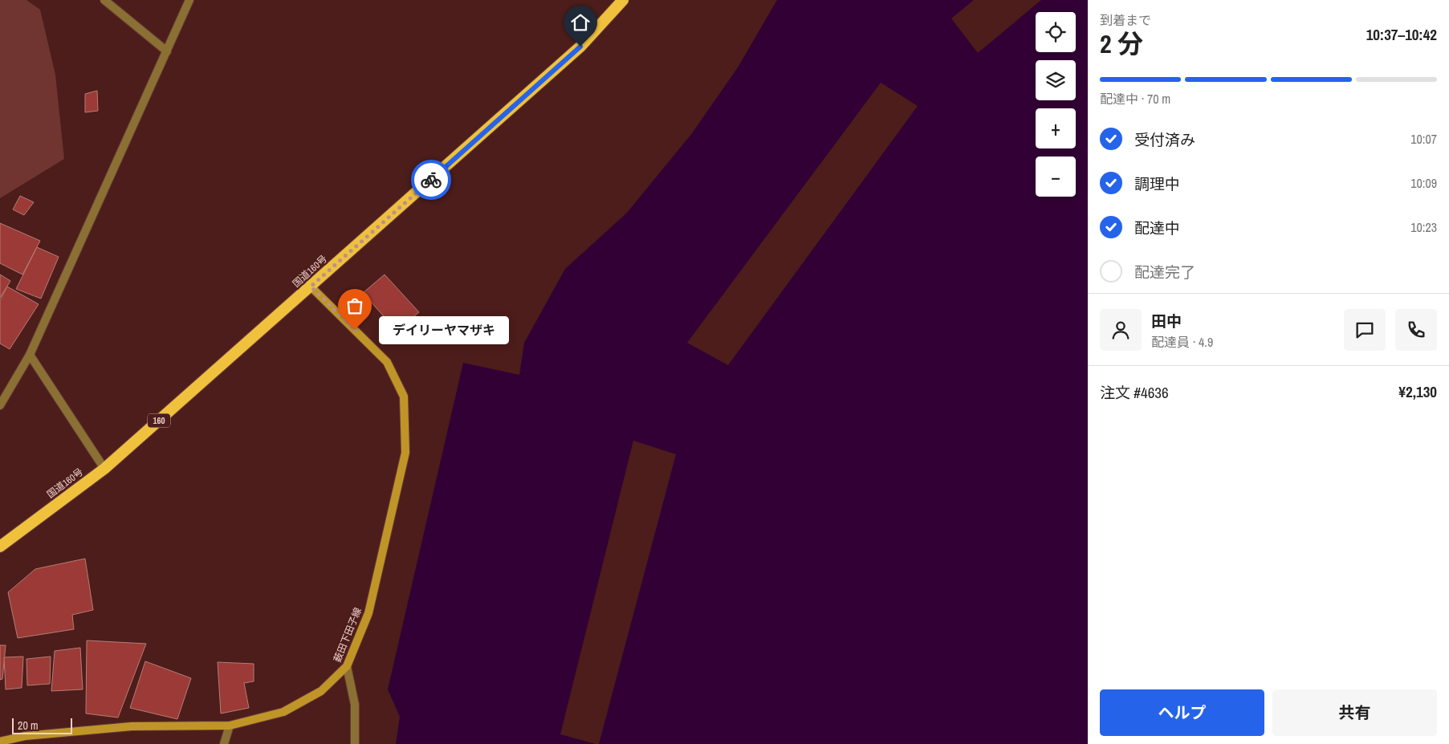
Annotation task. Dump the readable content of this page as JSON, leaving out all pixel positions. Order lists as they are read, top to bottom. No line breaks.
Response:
{"streets":{"highway":["国道160号","160"],"main road":["薮田下田子線"]},"crossings":[["国道160号","薮田下田子線"]],"places":["デイリーヤマザキ"],"scale_bar":"20 m","page":{"heading":["2 分","到着まで","10:37–10:42"],"panel":["田中","配達員 · 4.9","注文 #4636","¥2,130"],"map_buttons":["+","−"],"bar":"配達中 · 70 m","list":[["受付済み","10:07"],["調理中","10:09"],["配達中","10:23"],"配達完了"],"bubble":"デイリーヤマザキ","buttons":["ヘルプ","共有"],"scale":"20 m"}}
